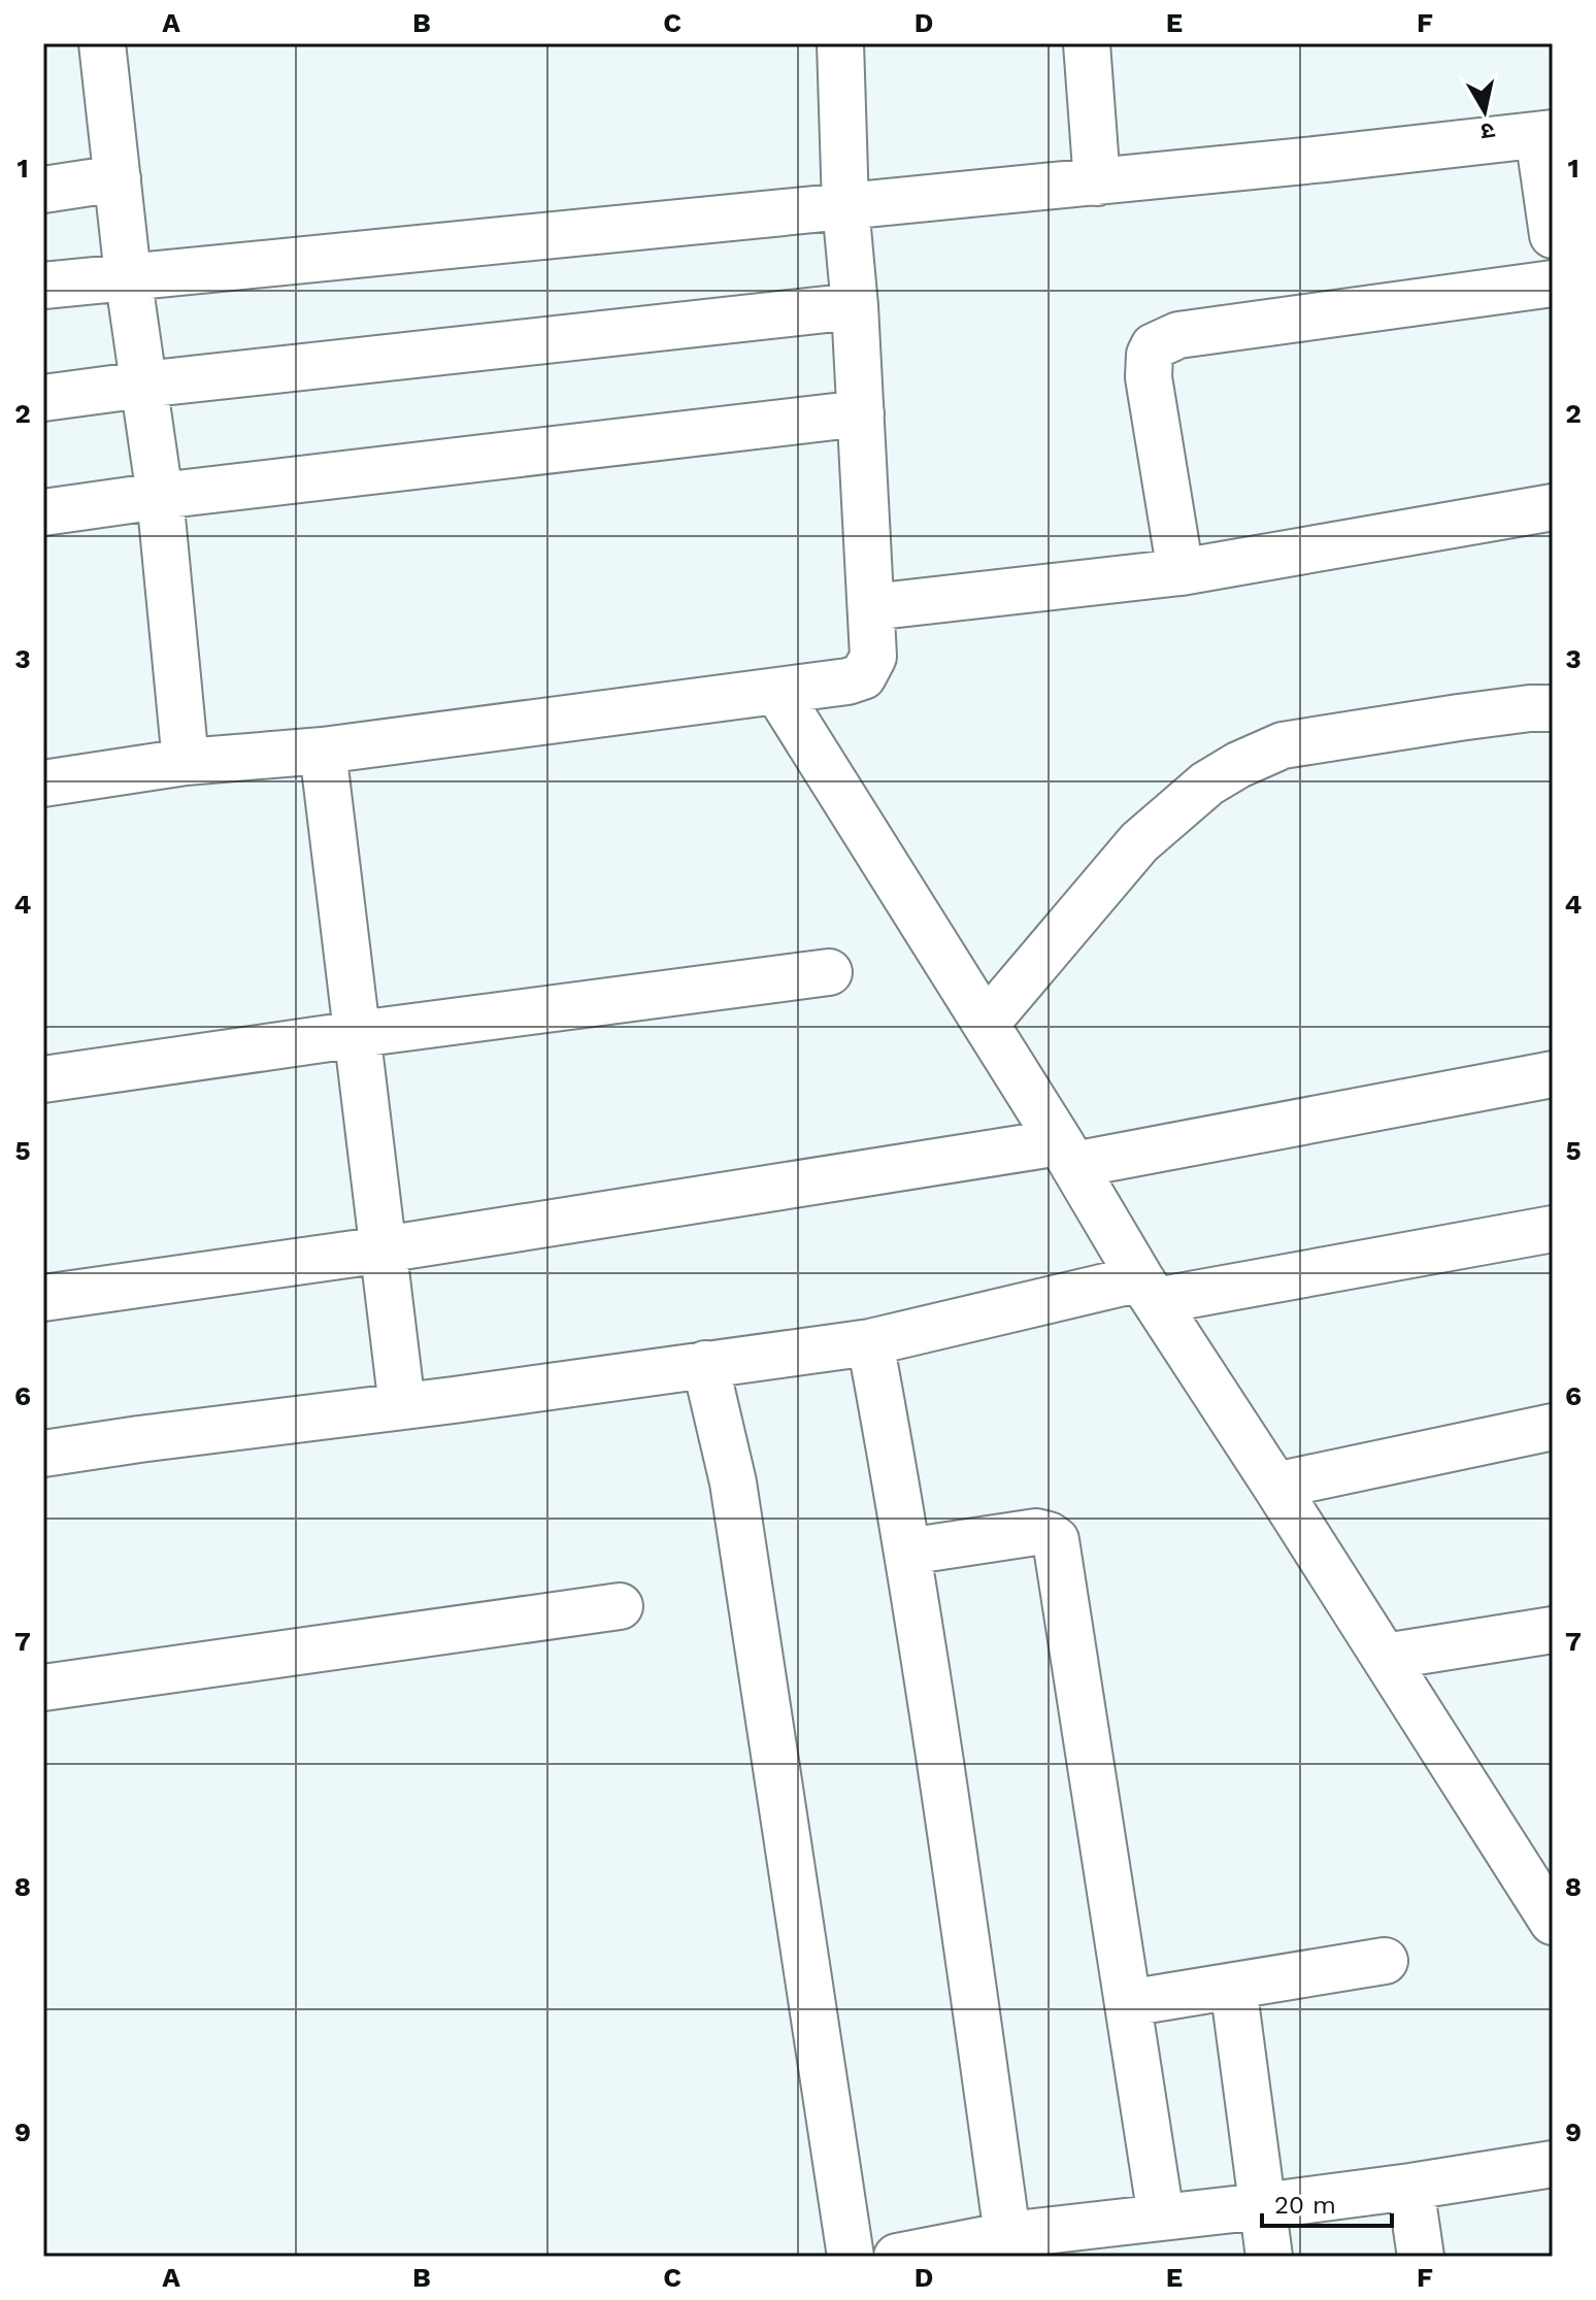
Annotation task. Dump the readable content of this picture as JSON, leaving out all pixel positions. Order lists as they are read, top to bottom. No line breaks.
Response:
{"scale_bar":"20 m","north":"bottom","grid":{"columns":["A","B","C","D","E","F"],"rows":["1","2","3","4","5","6","7","8","9"]}}
